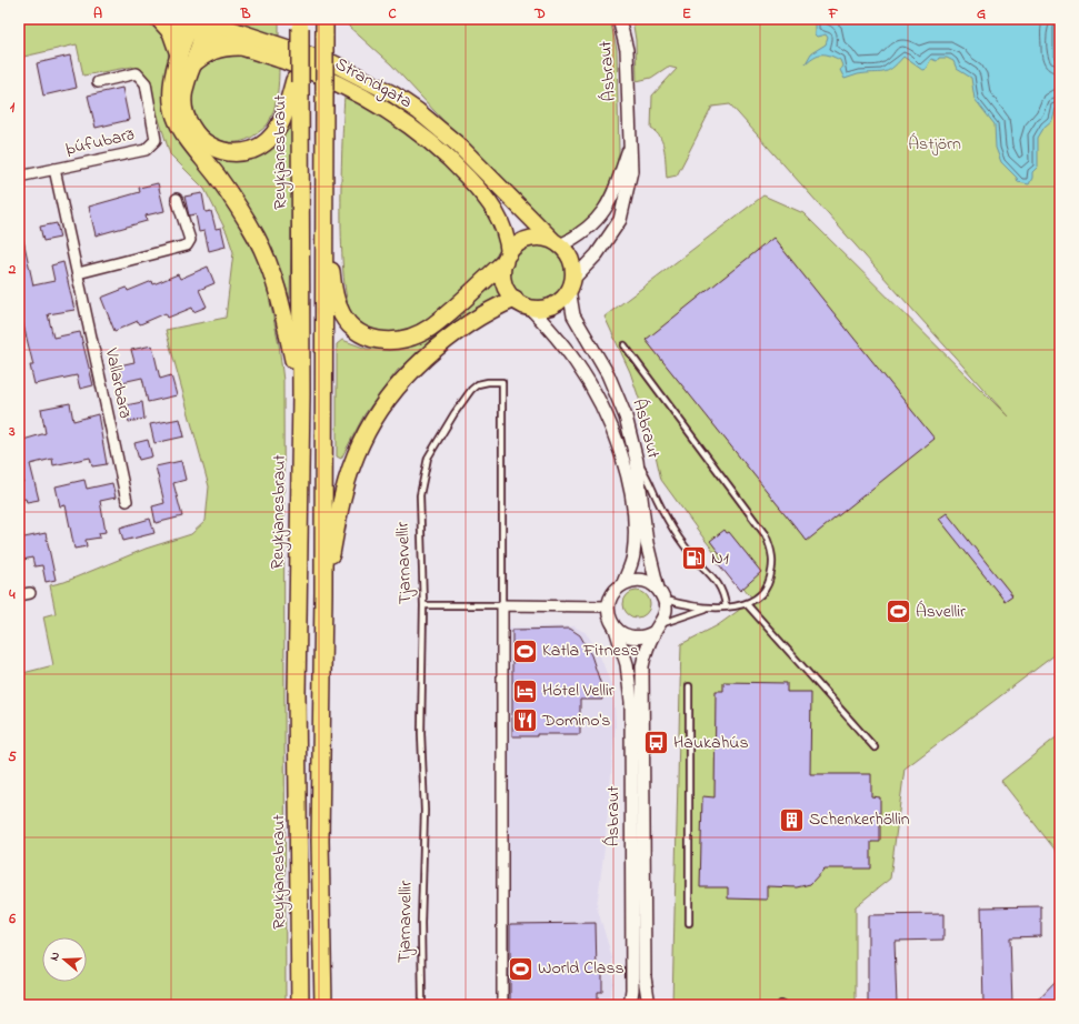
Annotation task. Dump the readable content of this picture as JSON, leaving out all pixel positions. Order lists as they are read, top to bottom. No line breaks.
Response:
{"streets":{"highway":["Reykjanesbraut"],"main road":["Strandgata"],"street":["Ásbraut","Þúfubarð","Vallarbarð","Tjarnarvellir"]},"crossings":[["Ásbraut","Strandgata"],["Þúfubarð","Vallarbarð"]],"parks":["Ástjörn"],"places":{"fuel station":["N1"],"sports":["Ásvellir","Katla Fitness","World Class"],"hotel":["Hótel Vellir"],"restaurant":["Domino's"],"bus stop":["Haukahús"],"building":["Schenkerhöllin"]},"north":"left","grid":{"columns":["A","B","C","D","E","F","G"],"rows":["1","2","3","4","5","6"]}}
